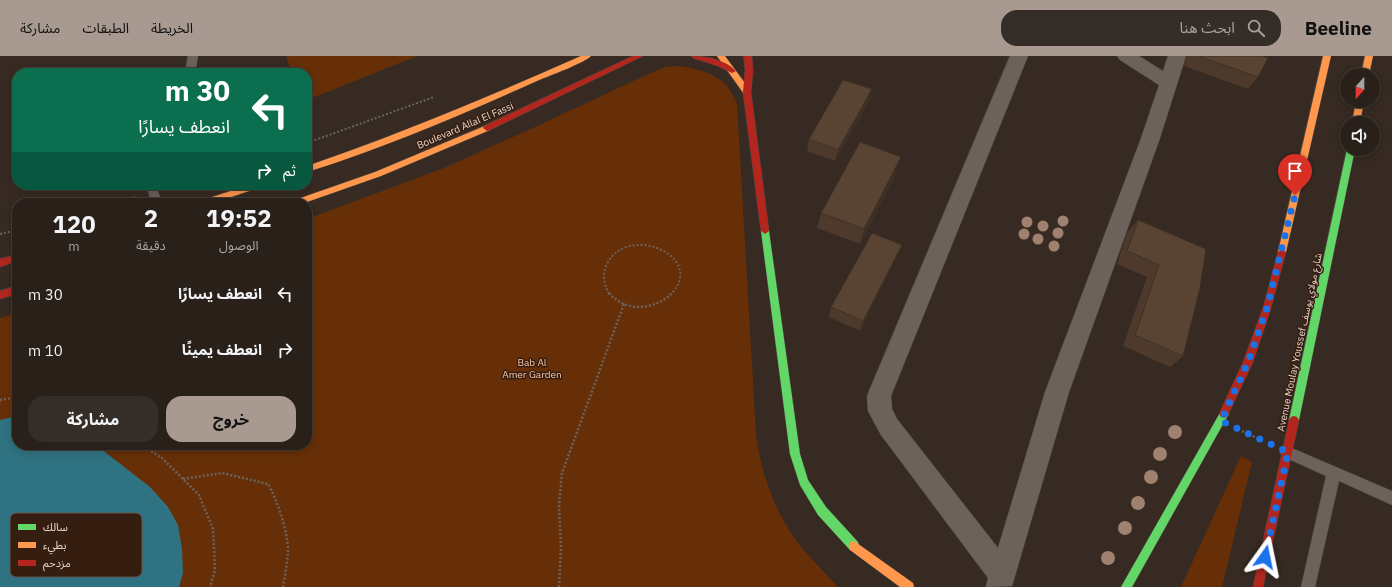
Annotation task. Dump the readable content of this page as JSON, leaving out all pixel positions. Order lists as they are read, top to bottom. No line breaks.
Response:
{"streets":{"main road":["Boulevard Allal El Fassi","Avenue Moulay Youssef شارع مولاي يوسف"]},"parks":["Bab Al Amer Garden"],"legend":["سالك","بطيء","مزدحم"],"north":"bottom","page":{"header":"Beeline","search":"ابحث هنا","nav":["الخريطة","الطبقات","مشاركة"],"turn":["30 m","انعطف يسارًا"],"then":"ثم","eta":["19:52","الوصول","2","دقيقة","120","m"],"list":[{"name":"انعطف يسارًا","value":"30 m"},{"name":"انعطف يمينًا","value":"10 m"}],"buttons":["خروج","مشاركة"]}}
